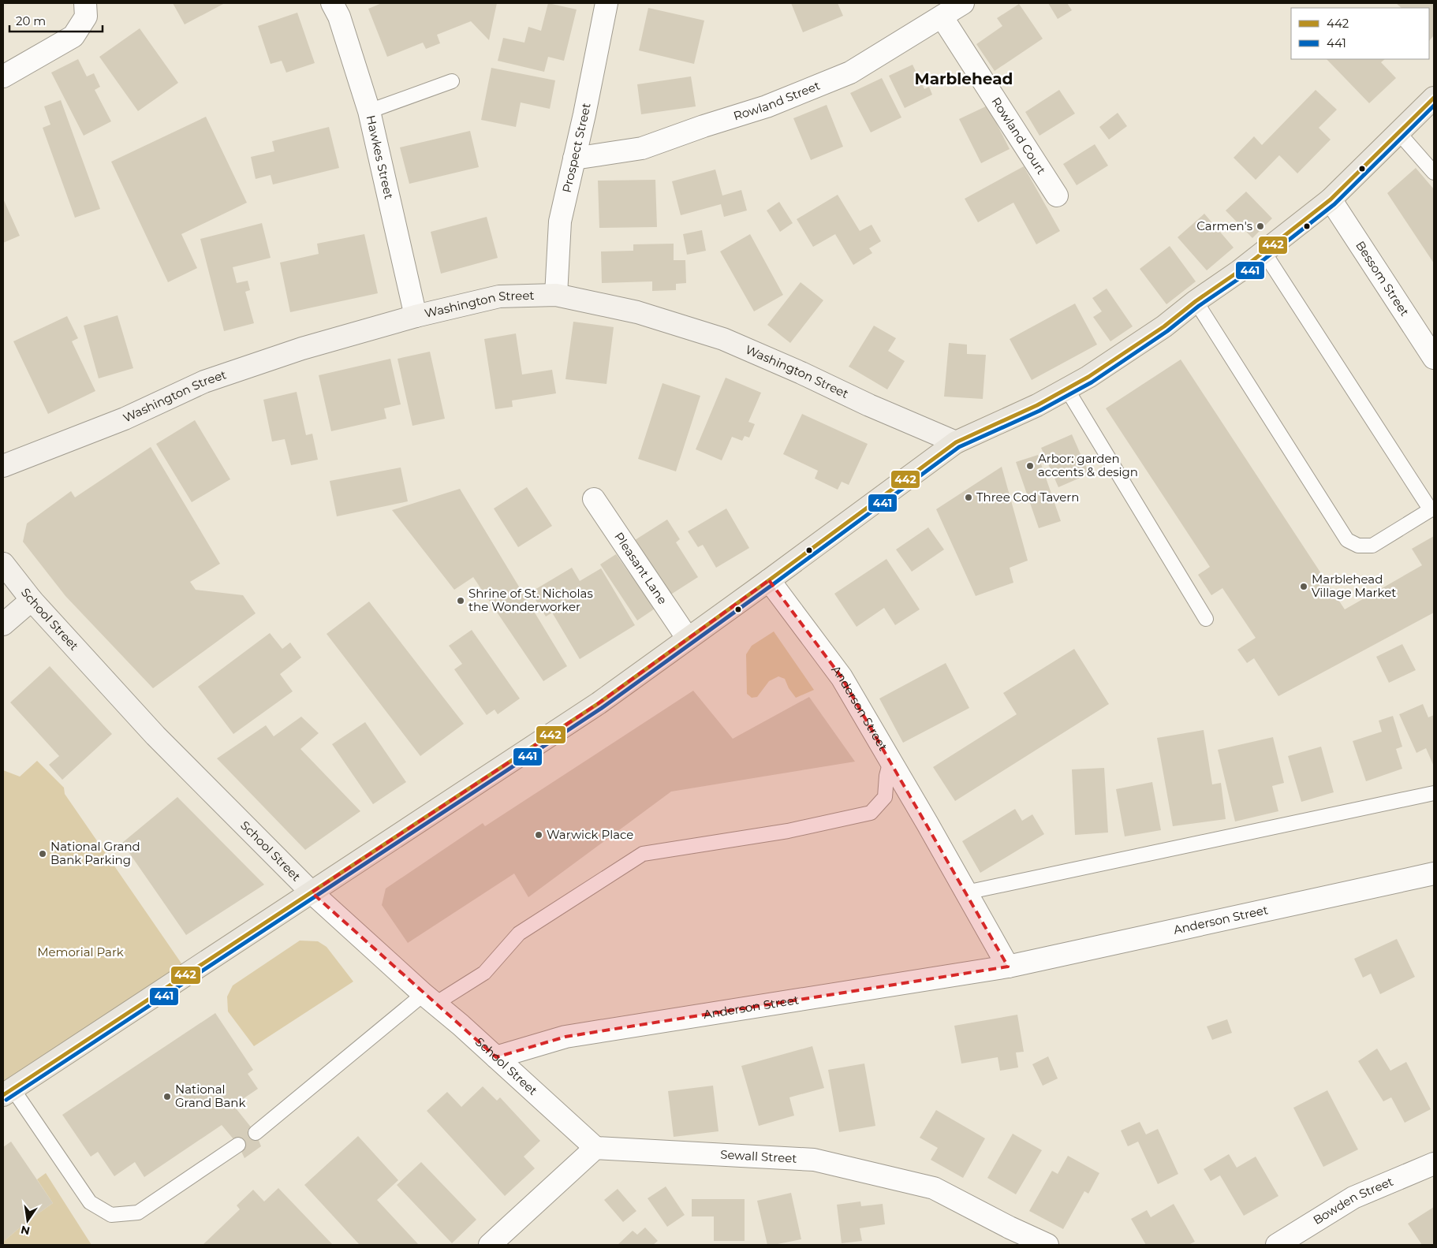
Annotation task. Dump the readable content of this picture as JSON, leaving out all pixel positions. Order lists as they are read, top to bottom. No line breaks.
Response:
{"streets":{"main road":["Washington Street","School Street"],"street":["Rowland Street","Rowland Court","Prospect Street","Hawkes Street","Bessom Street","Pleasant Lane","Anderson Street","Sewall Street","Bowden Street"]},"crossings":[["Rowland Street","Rowland Court"],["Rowland Street","Prospect Street"],["Prospect Street","Washington Street"],["Hawkes Street","Washington Street"],["School Street","Anderson Street"],["School Street","Sewall Street"]],"districts":["Marblehead"],"parks":["Memorial Park"],"places":["Carmen's","Arbor: garden accents & design","Three Cod Tavern","Marblehead Village Market","Shrine of St. Nicholas the Wonderworker","Warwick Place","National Grand Bank Parking","National Grand Bank"],"lines":["transit line 442","transit line 441"],"legend":["442","441"],"scale_bar":"20 m","north":"bottom"}
